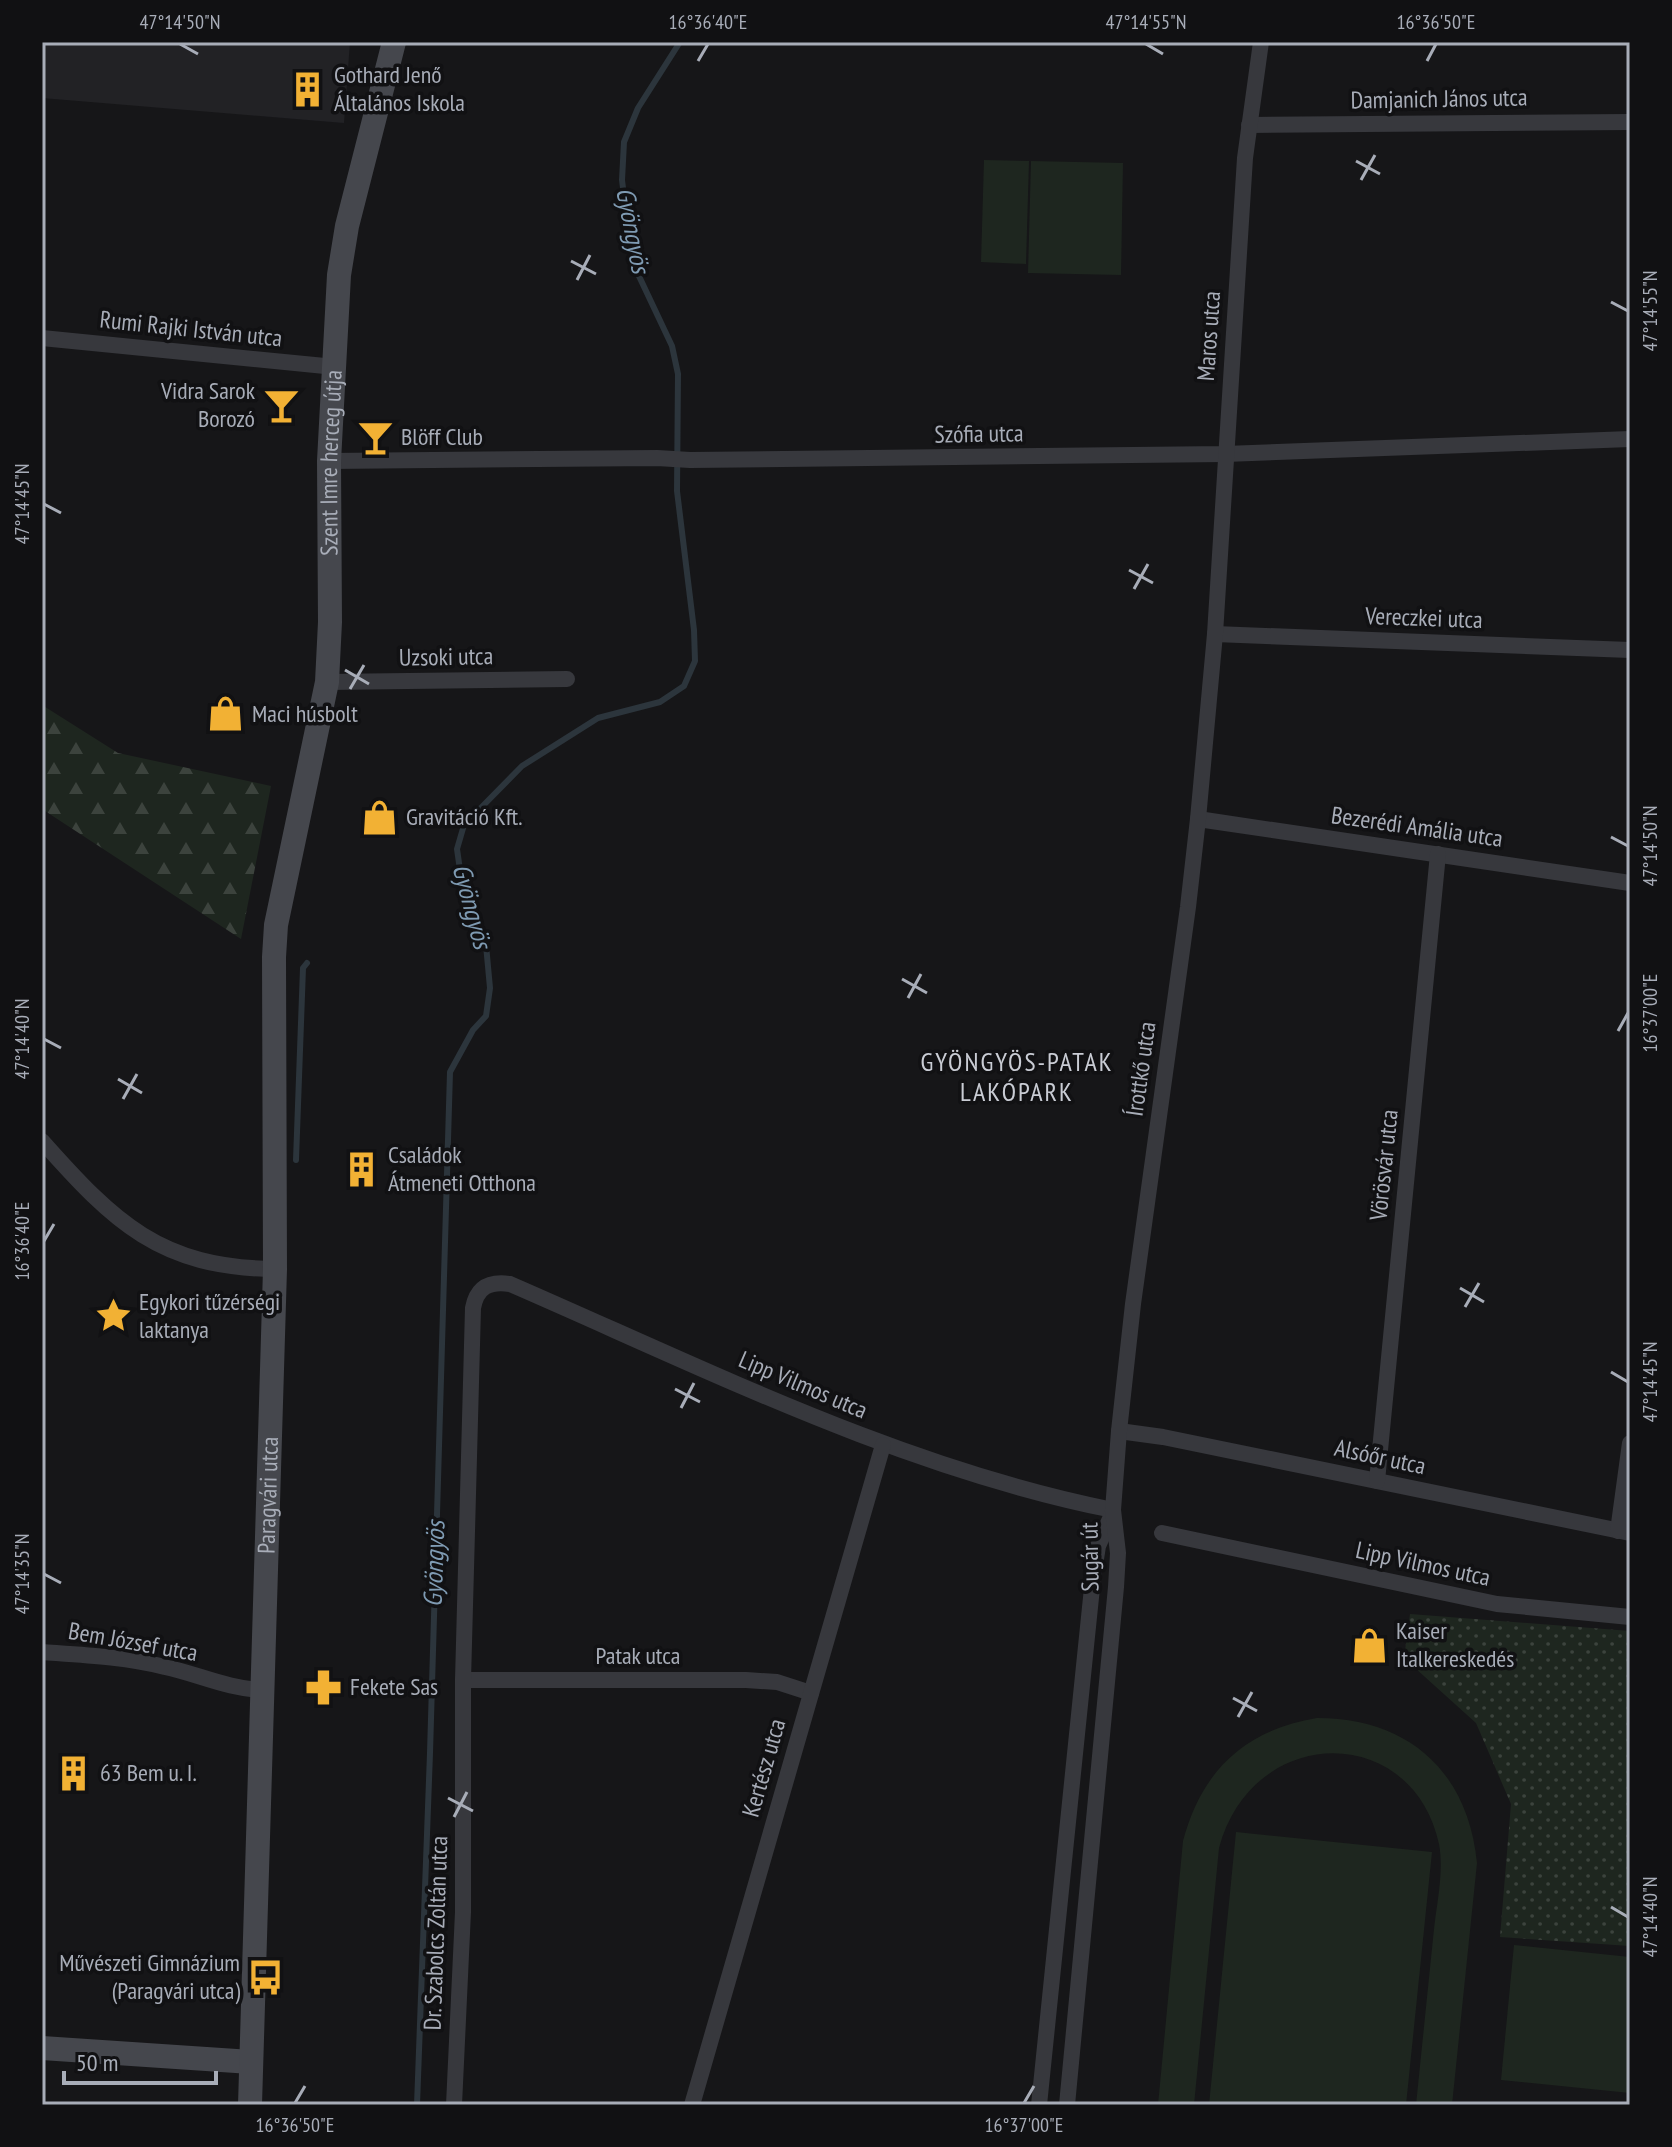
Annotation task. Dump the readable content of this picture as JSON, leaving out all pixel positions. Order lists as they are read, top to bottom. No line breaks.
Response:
{"streets":{"street":["Damjanich János utca","Rumi Rajki István utca","Maros utca","Szófia utca","Szent Imre herceg útja","Vereczkei utca","Uzsoki utca","Bezerédi Amália utca","Írottkő utca","Vörösvár utca","Lipp Vilmos utca","Alsóőr utca","Paragvári utca","Sugár út","Bem József utca","Patak utca","Kertész utca","Dr. Szabolcs Zoltán utca"]},"crossings":[["Damjanich János utca","Maros utca"],["Rumi Rajki István utca","Szent Imre herceg útja"],["Maros utca","Szófia utca"],["Maros utca","Vereczkei utca"],["Maros utca","Írottkő utca"],["Szófia utca","Szent Imre herceg útja"],["Szent Imre herceg útja","Uzsoki utca"],["Szent Imre herceg útja","Paragvári utca"],["Vereczkei utca","Írottkő utca"],["Bezerédi Amália utca","Írottkő utca"],["Bezerédi Amália utca","Vörösvár utca"],["Írottkő utca","Lipp Vilmos utca"],["Írottkő utca","Alsóőr utca"],["Írottkő utca","Sugár út"],["Vörösvár utca","Alsóőr utca"],["Lipp Vilmos utca","Sugár út"],["Lipp Vilmos utca","Kertész utca"],["Lipp Vilmos utca","Dr. Szabolcs Zoltán utca"],["Paragvári utca","Bem József utca"],["Patak utca","Kertész utca"],["Patak utca","Dr. Szabolcs Zoltán utca"]],"districts":["GYÖNGYÖS-PATAK LAKÓPARK"],"water":["Gyöngyös"],"places":{"building":["Gothard Jenő Általános Iskola","Családok Átmeneti Otthona","63 Bem u. I."],"bar":["Vidra Sarok Borozó","Blöff Club"],"shop":["Maci húsbolt","Gravitáció Kft.","Kaiser Italkereskedés"],"place":["Egykori tűzérségi laktanya"],"pharmacy":["Fekete Sas"],"bus stop":["Művészeti Gimnázium (Paragvári utca)"]},"scale_bar":"50 m","coordinates":["47°14'50\"N","16°36'40\"E","47°14'55\"N","16°36'50\"E","47°14'45\"N","16°37'00\"E","47°14'40\"N","47°14'35\"N"]}
